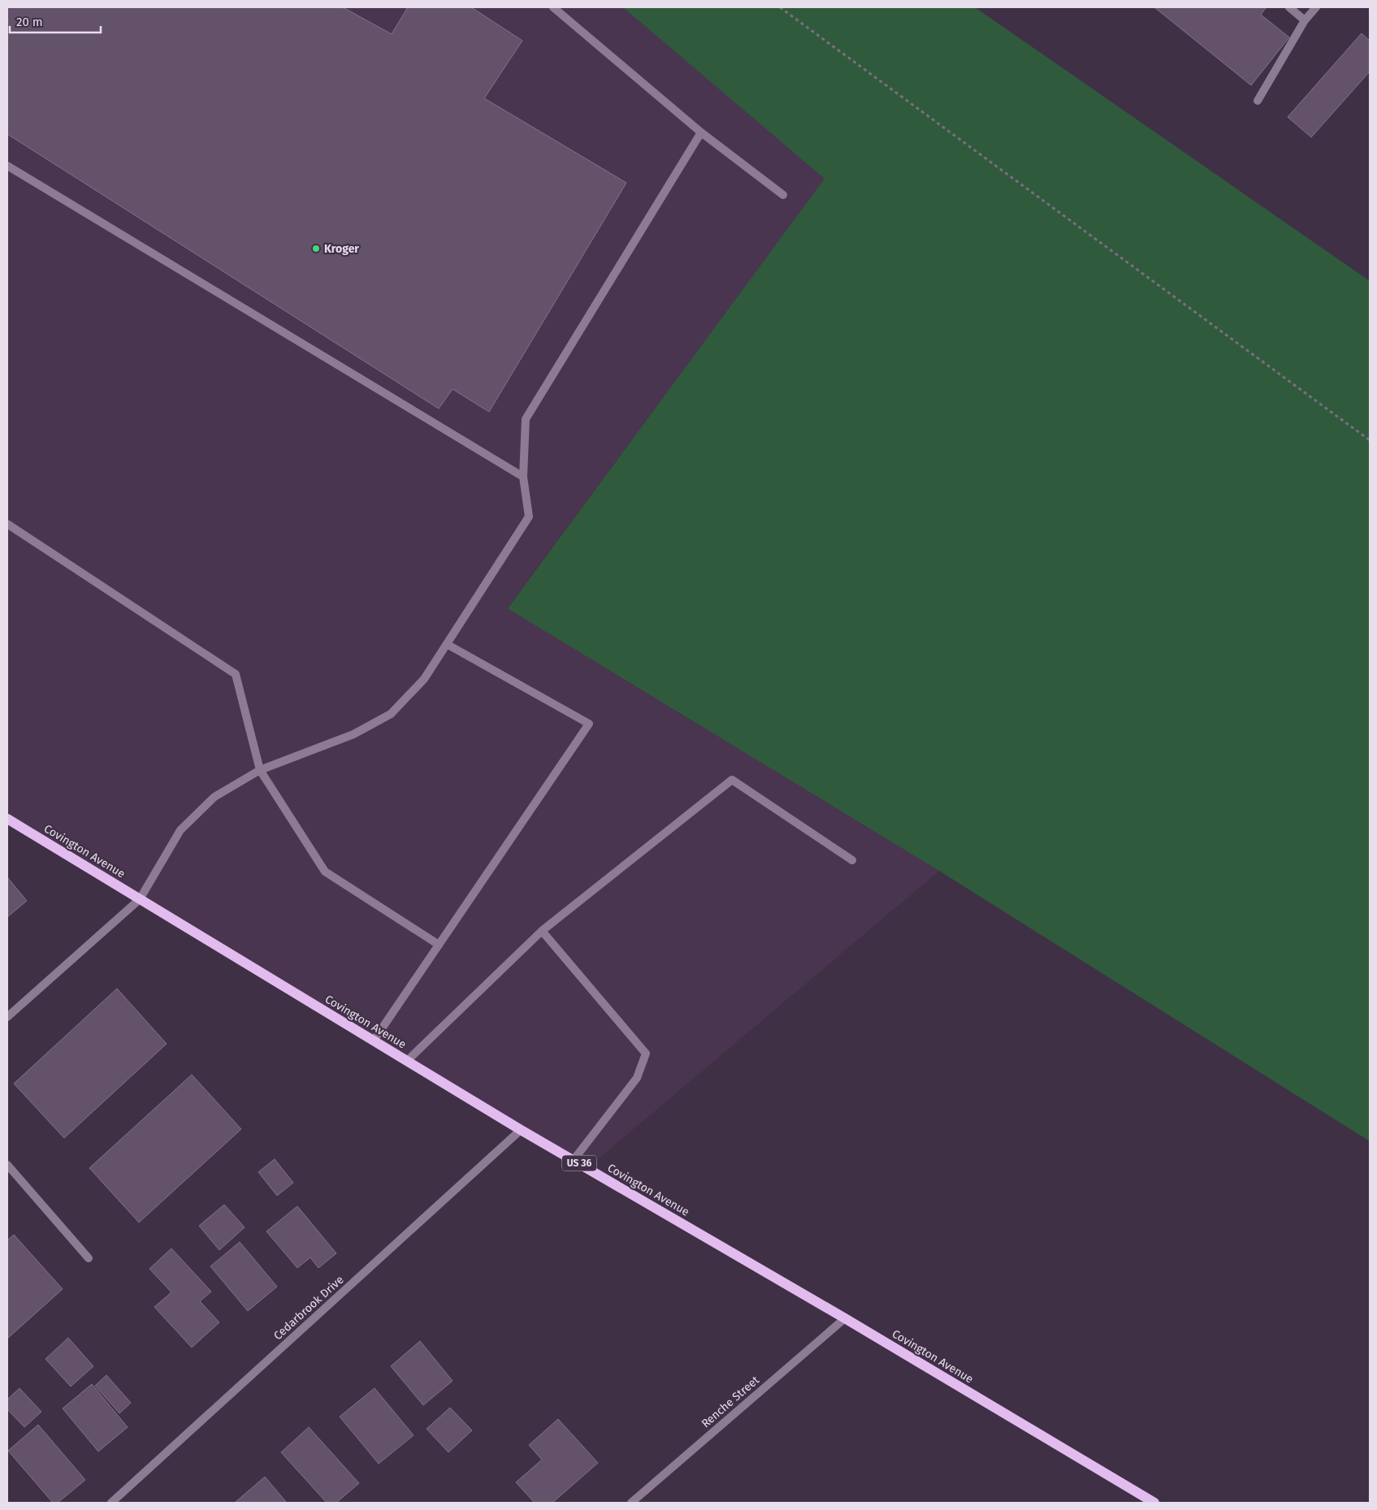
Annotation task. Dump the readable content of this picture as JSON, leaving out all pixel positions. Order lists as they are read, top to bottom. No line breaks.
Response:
{"streets":{"main road":["Covington Avenue","US 36"],"street":["Cedarbrook Drive","Renche Street"]},"crossings":[["Covington Avenue","Cedarbrook Drive"],["Covington Avenue","Renche Street"]],"places":["Kroger"],"scale_bar":"20 m"}
